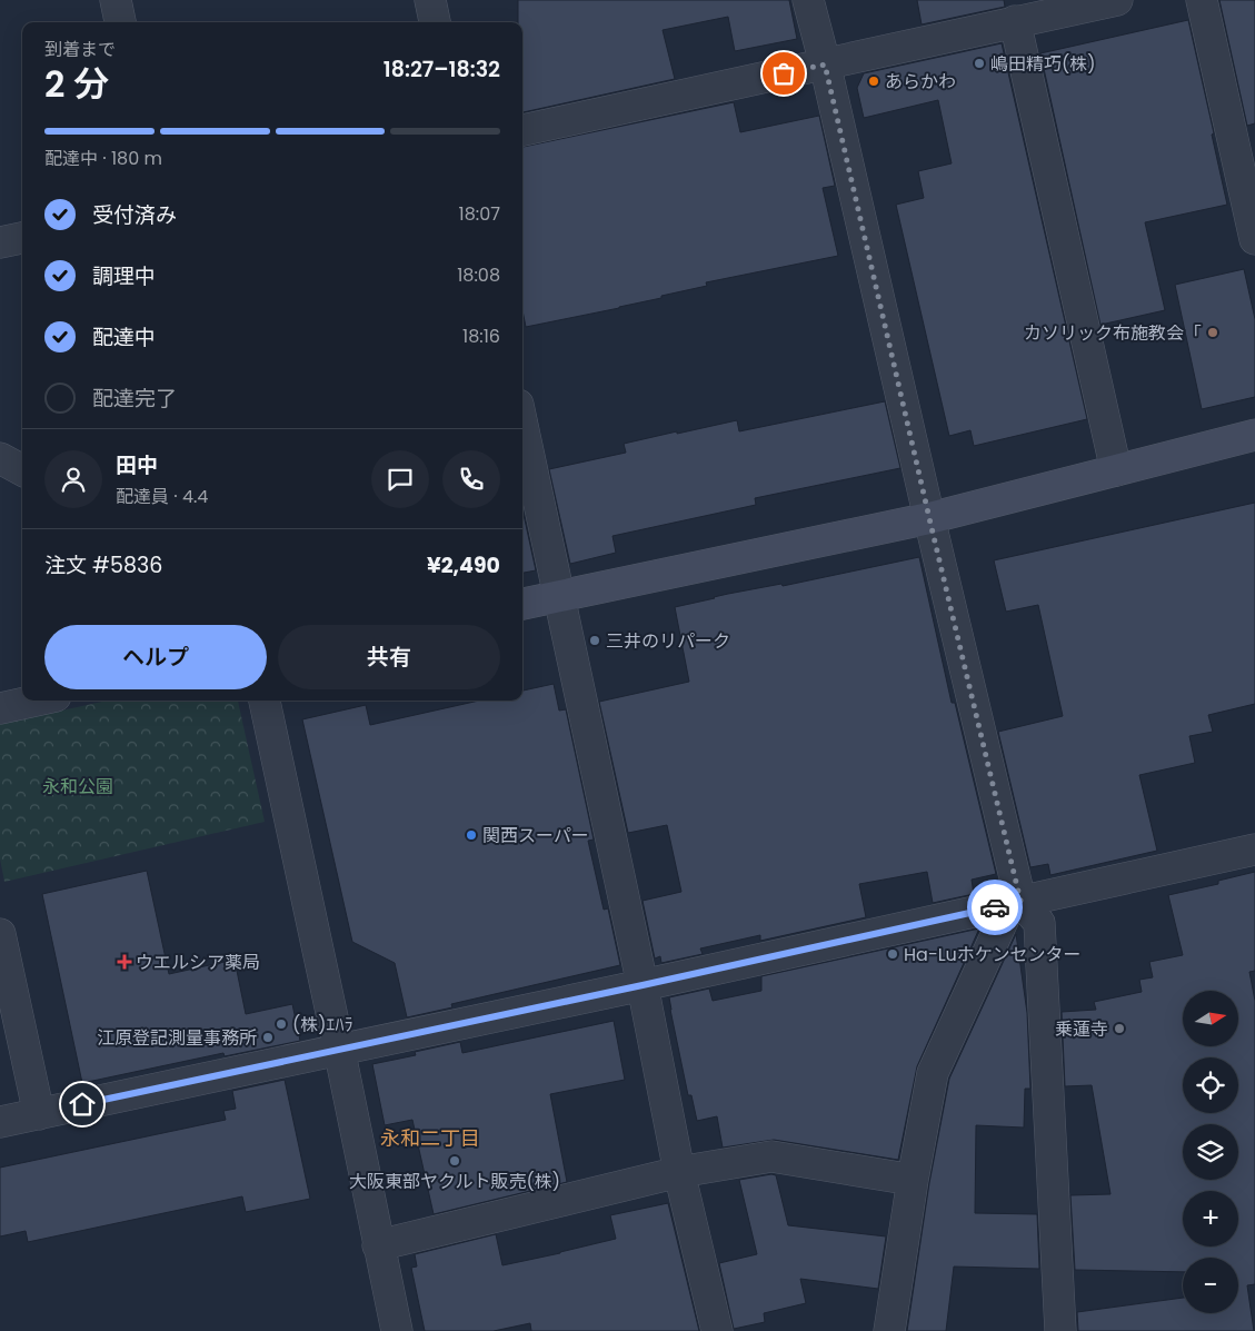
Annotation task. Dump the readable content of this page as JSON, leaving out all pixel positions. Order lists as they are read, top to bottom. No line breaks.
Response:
{"districts":["永和二丁目"],"parks":["永和公園"],"places":{"other":["嶋田精巧(株)","あらかわ","カソリック布施教会「","三井のリパーク","関西スーパー","Ha-Luホケンセンター","(株)ｴﾊﾗ","乗蓮寺","江原登記測量事務所","大阪東部ヤクルト販売(株)"],"health":["ウエルシア薬局"]},"north":"right","page":{"heading":["2 分","到着まで","18:27–18:32"],"panel":["田中","配達員 · 4.4","注文 #5836","¥2,490"],"bar":"配達中 · 180 m","list":[["受付済み","18:07"],["調理中","18:08"],["配達中","18:16"],"配達完了"],"buttons":["ヘルプ","共有"],"map_buttons":["+","−"]}}
